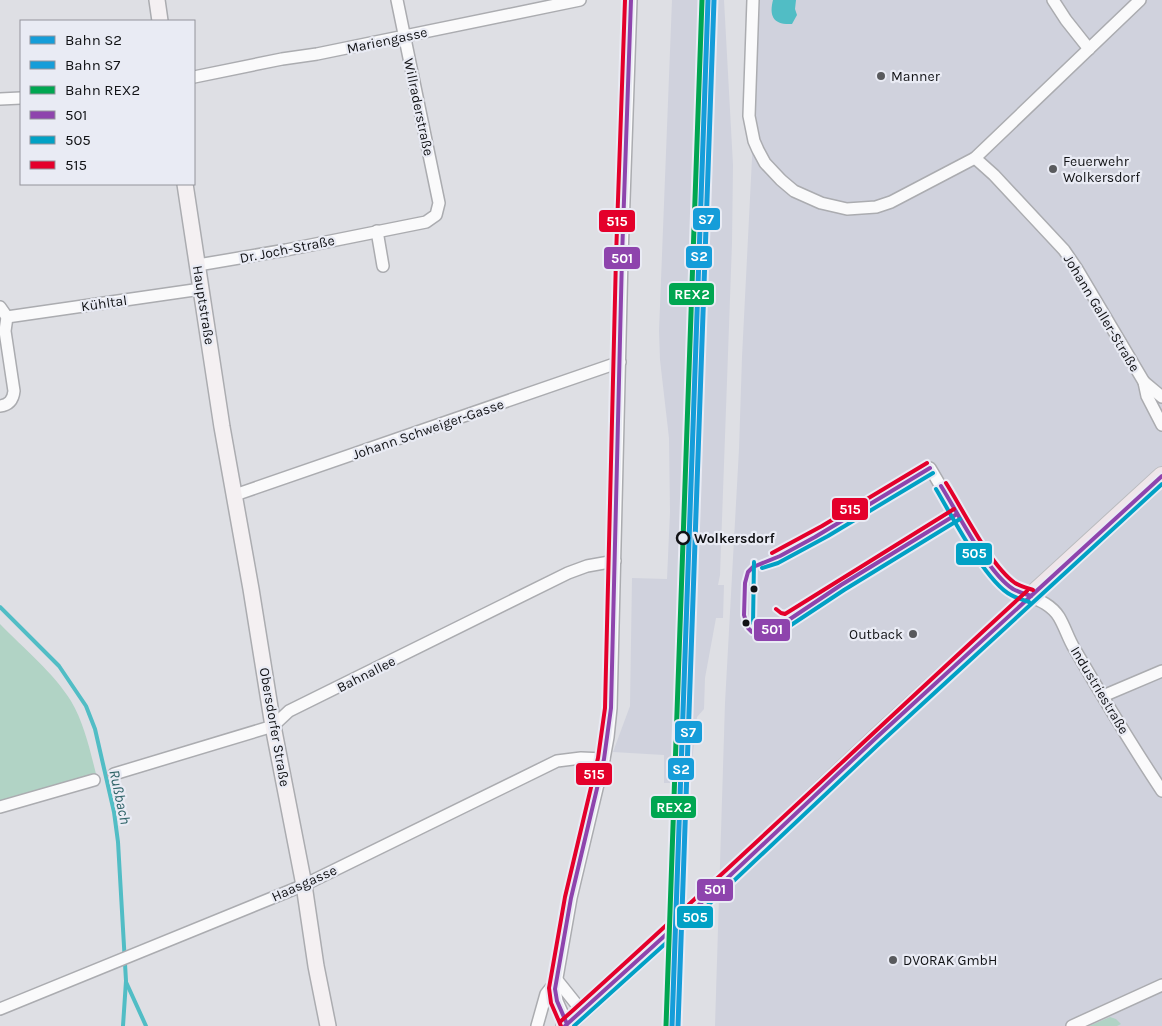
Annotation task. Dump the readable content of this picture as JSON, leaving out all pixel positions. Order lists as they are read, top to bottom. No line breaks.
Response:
{"streets":{"main road":["Hauptstraße","Obersdorfer Straße"],"street":["Mariengasse","Willraderstraße","Dr. Joch-Straße","Kühltal","Johann Galler-Straße","Johann Schweiger-Gasse","Bahnallee","Industriestraße","Haasgasse"]},"crossings":[["Mariengasse","Willraderstraße"],["Willraderstraße","Dr. Joch-Straße"],["Dr. Joch-Straße","Hauptstraße"],["Kühltal","Hauptstraße"],["Hauptstraße","Obersdorfer Straße"],["Johann Schweiger-Gasse","Obersdorfer Straße"],["Bahnallee","Obersdorfer Straße"],["Obersdorfer Straße","Haasgasse"]],"water":["Rußbach"],"places":["Manner","Feuerwehr Wolkersdorf","Wolkersdorf","Outback","DVORAK GmbH"],"lines":["rail line S2","rail line S7","rail line REX2","transit line 501","transit line 515","transit line 505"],"legend":["Bahn S2","Bahn S7","Bahn REX2","501","505","515"]}
